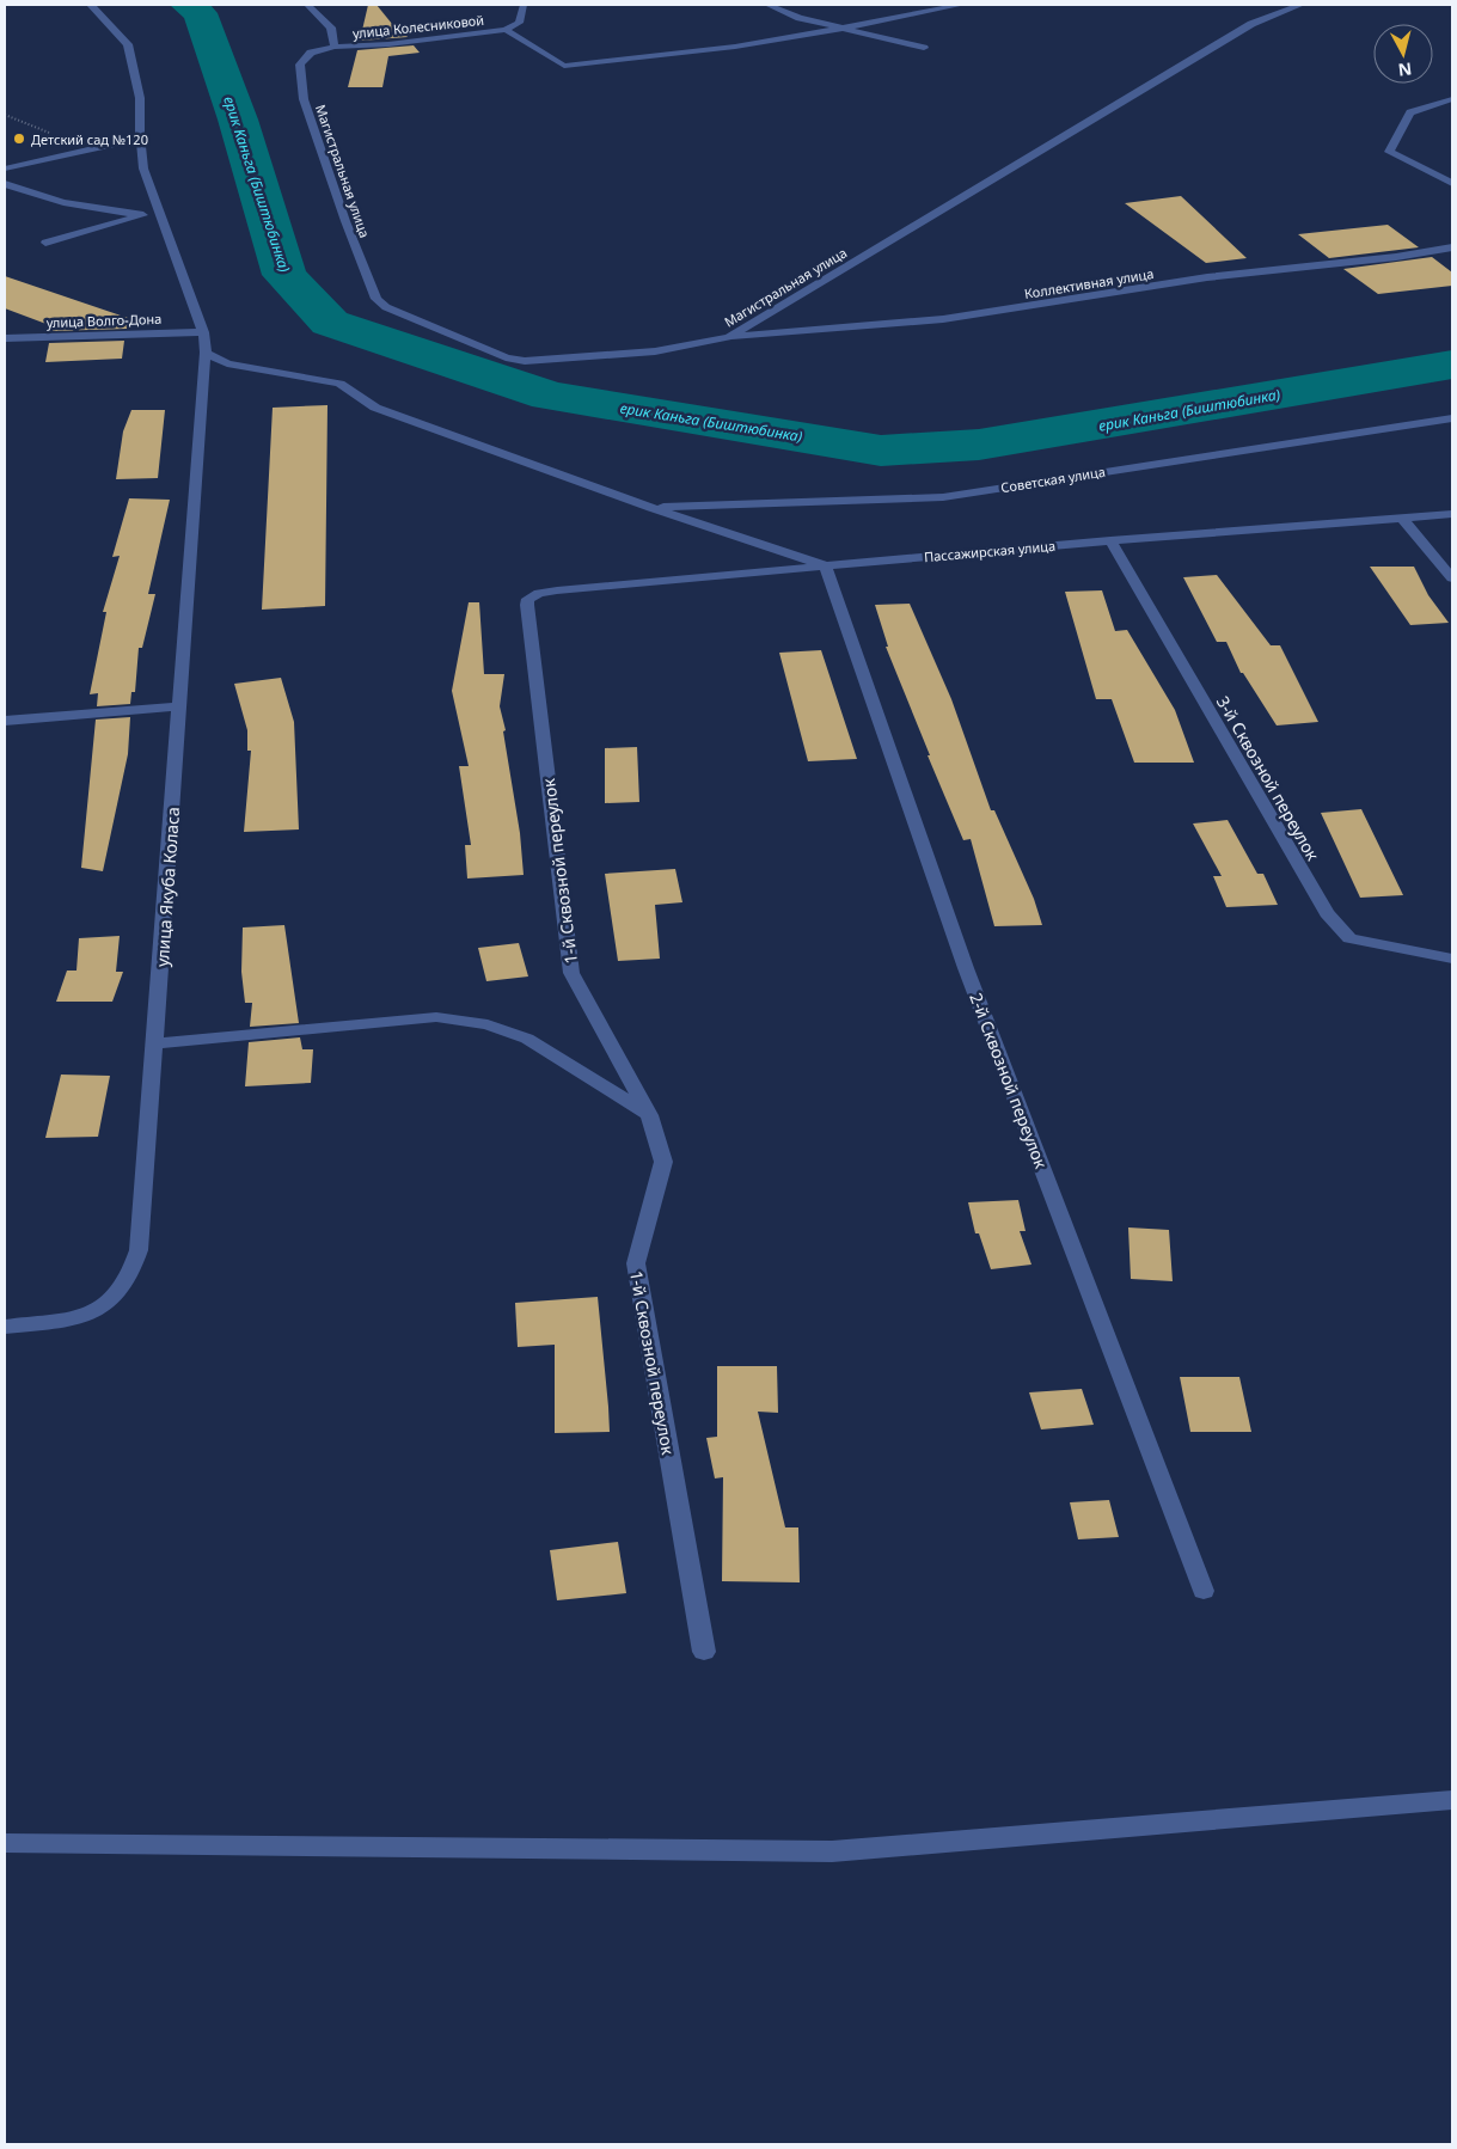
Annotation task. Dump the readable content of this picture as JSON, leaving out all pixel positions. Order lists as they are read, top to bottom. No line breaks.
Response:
{"streets":{"street":["улица Колесниковой","Магистральная улица","Коллективная улица","улица Волго-Дона","Советская улица","Пассажирская улица","3-й Сквозной переулок","1-й Сквозной переулок","улица Якуба Коласа","2-й Сквозной переулок"]},"crossings":[["улица Колесниковой","Магистральная улица"],["Магистральная улица","Коллективная улица"],["улица Волго-Дона","улица Якуба Коласа"],["Пассажирская улица","3-й Сквозной переулок"],["Пассажирская улица","1-й Сквозной переулок"],["Пассажирская улица","2-й Сквозной переулок"]],"water":["ерик Каньга (Биштюбинка)"],"places":["Детский сад №120"],"north":"bottom"}
